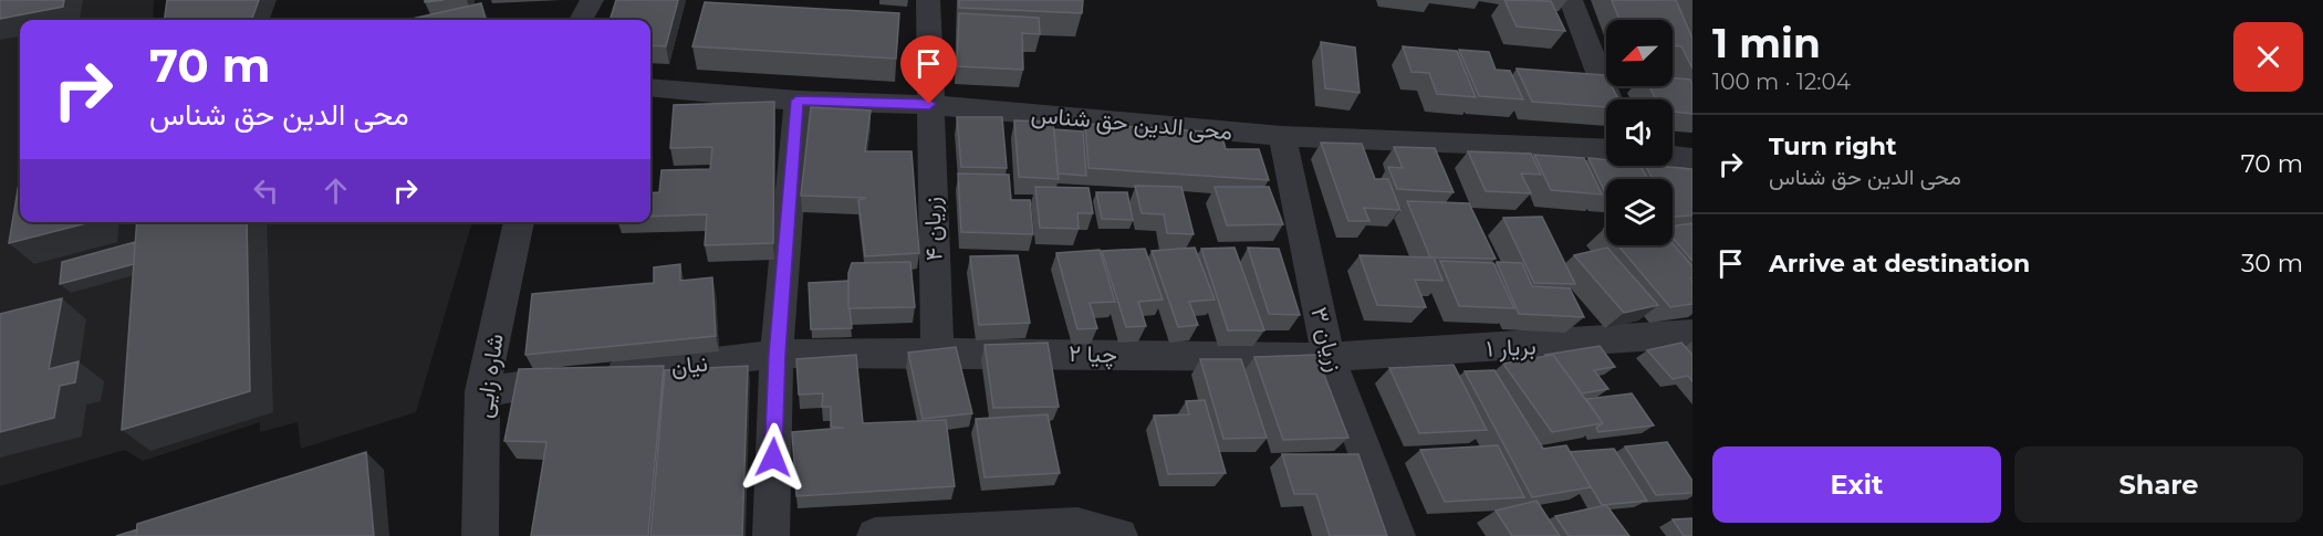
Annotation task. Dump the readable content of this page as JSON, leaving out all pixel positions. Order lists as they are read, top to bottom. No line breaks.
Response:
{"streets":{"street":["محی الدین حق شناس","زریان ۴","زریان ۳","بریار ۱","چیا ۲","نیان","شاره زایی"]},"crossings":[["محی الدین حق شناس","زریان ۴"],["محی الدین حق شناس","زریان ۳"],["زریان ۴","چیا ۲"],["زریان ۳","بریار ۱"],["زریان ۳","چیا ۲"],["بریار ۱","چیا ۲"],["چیا ۲","نیان"],["نیان","شاره زایی"]],"north":"bottom left","page":{"heading":["1 min","100 m · 12:04"],"turn":["70 m","محی الدین حق شناس"],"list":[{"name":"Turn right","note":"محی الدین حق شناس","value":"70 m"},{"name":"Arrive at destination","value":"30 m"}],"buttons":["Exit","Share"]}}
